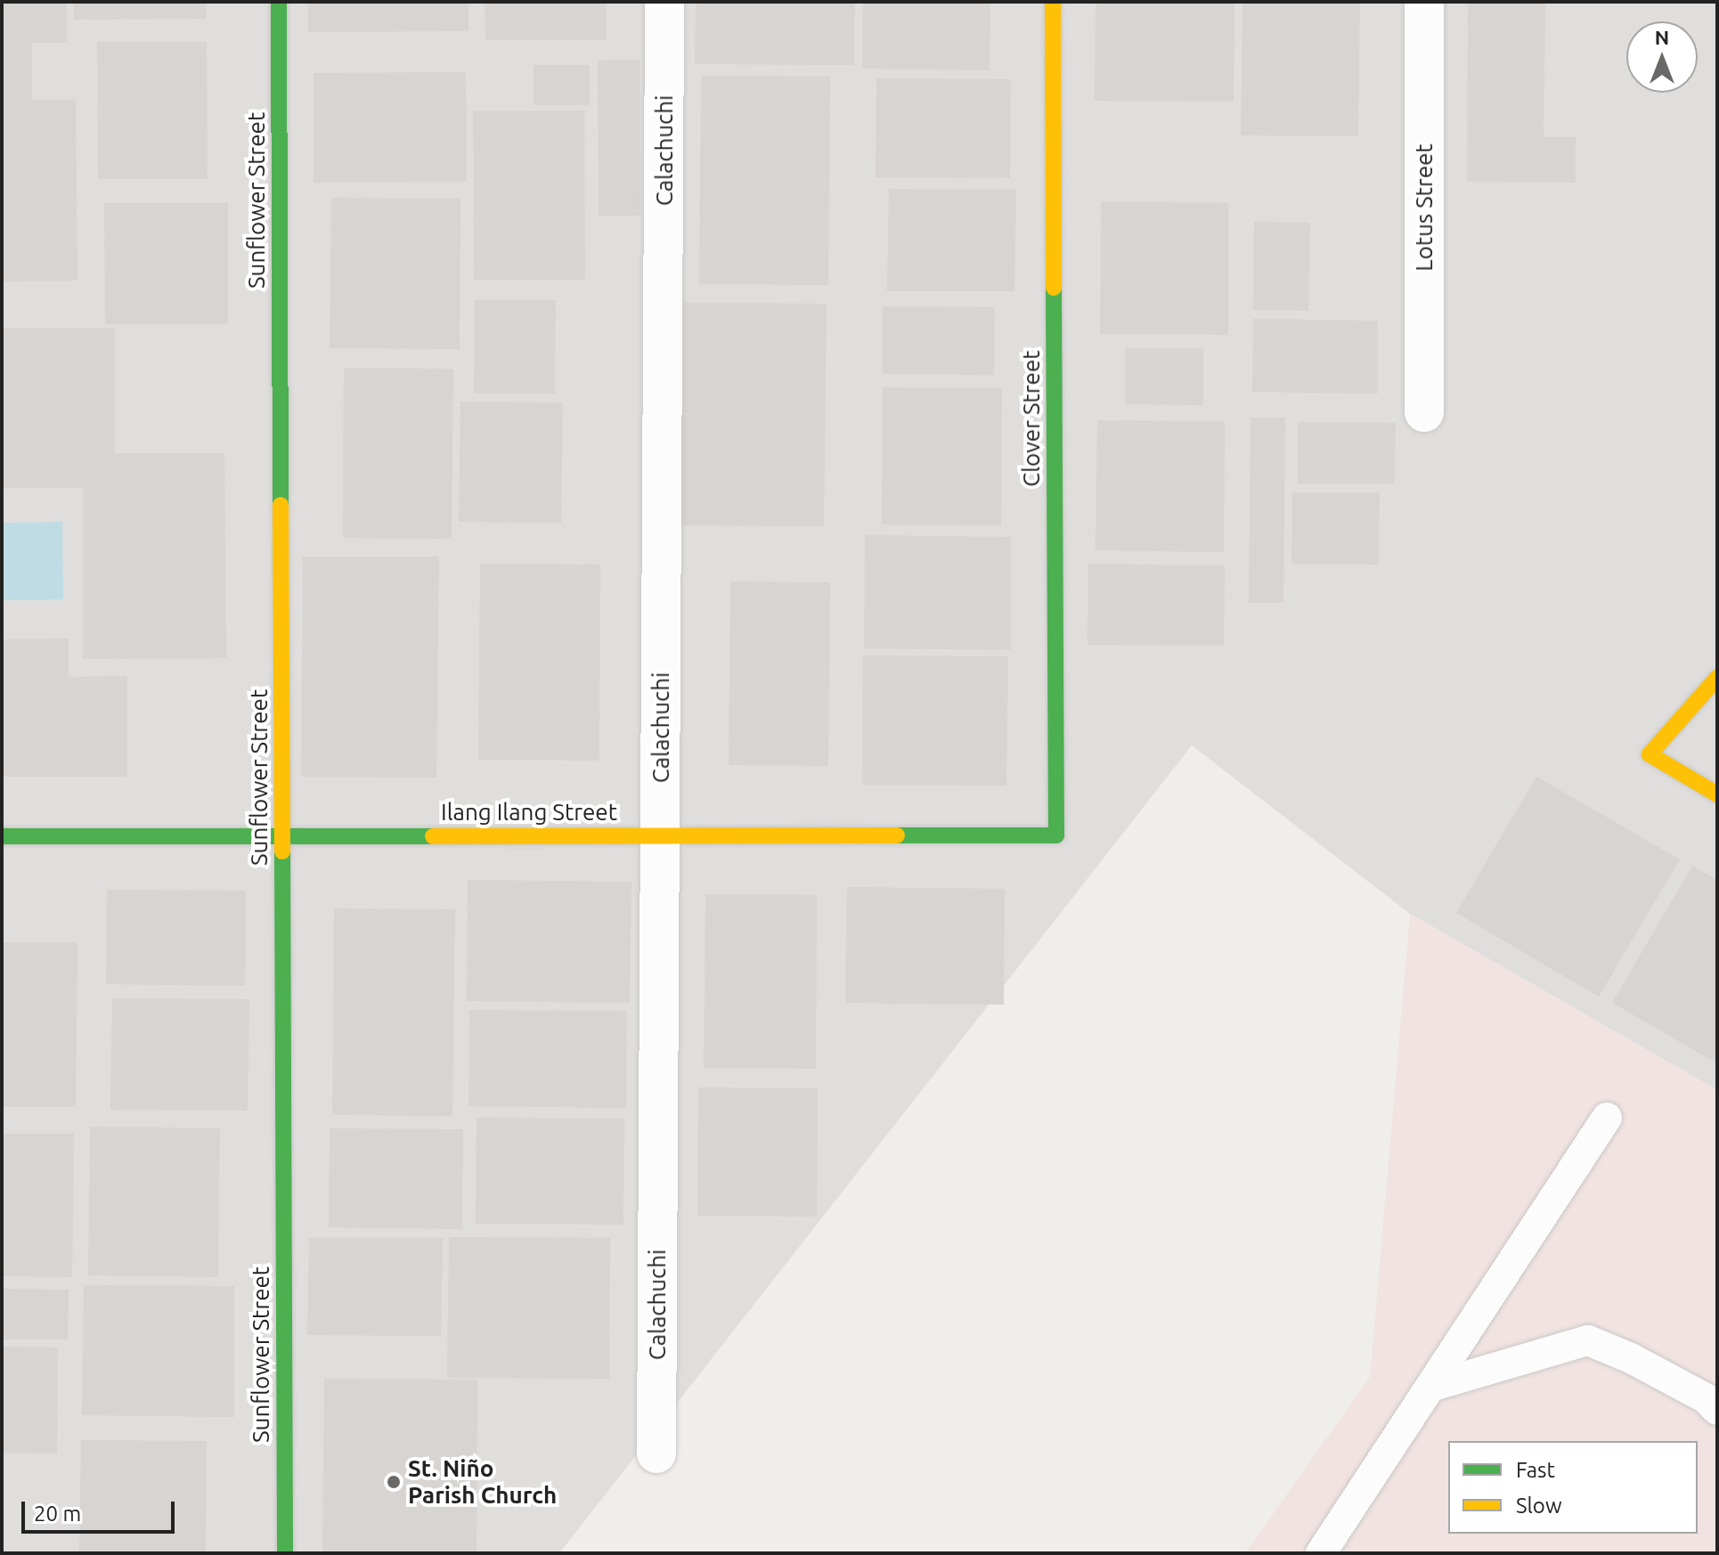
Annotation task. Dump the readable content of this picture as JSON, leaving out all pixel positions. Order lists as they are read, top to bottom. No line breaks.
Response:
{"streets":{"street":["Calachuchi","Sunflower Street","Lotus Street","Clover Street","Ilang Ilang Street"]},"crossings":[["Calachuchi","Ilang Ilang Street"],["Sunflower Street","Ilang Ilang Street"],["Clover Street","Ilang Ilang Street"]],"places":["St. Niño Parish Church"],"legend":["Fast","Slow"],"scale_bar":"20 m","north":"top"}
